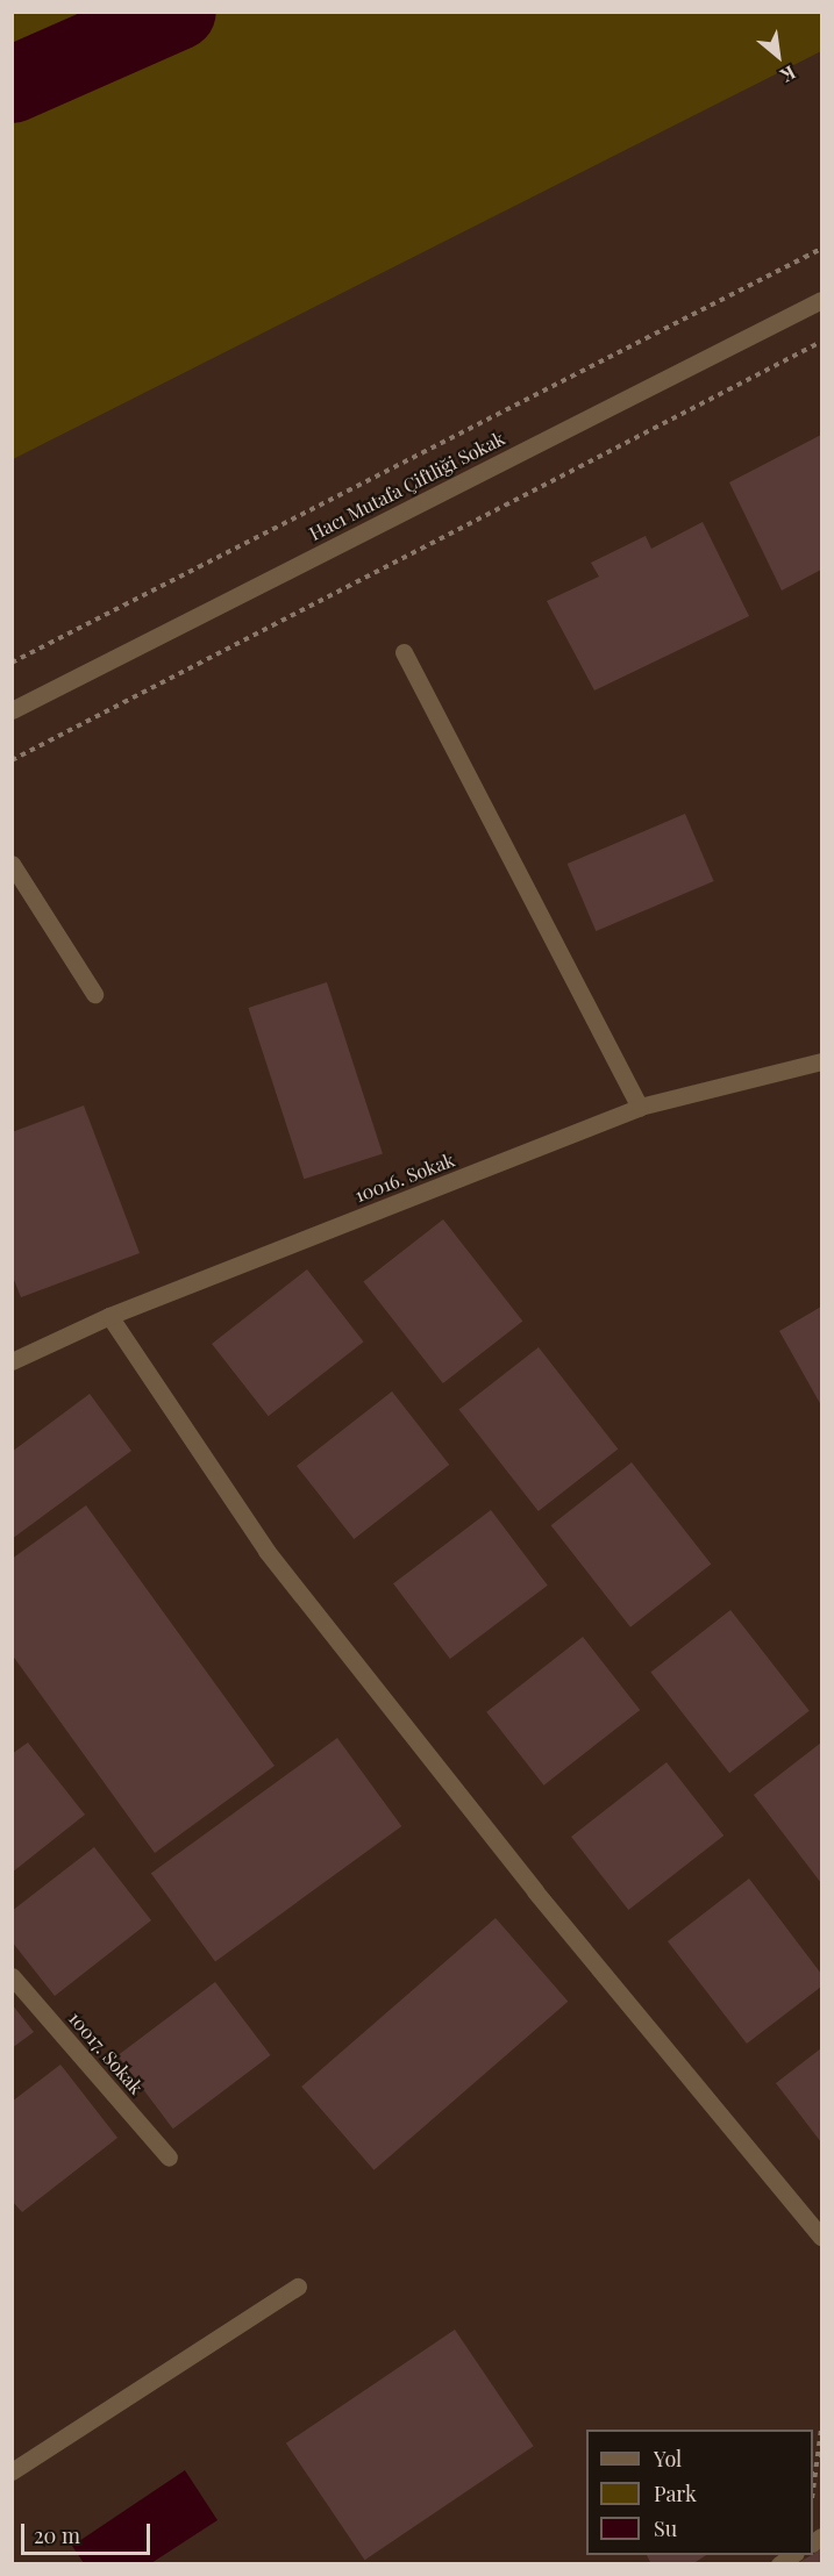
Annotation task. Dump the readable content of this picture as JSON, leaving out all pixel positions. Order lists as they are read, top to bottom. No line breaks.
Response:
{"streets":{"street":["Hacı Mutafa Çiftliği Sokak","10016. Sokak","10017. Sokak"]},"legend":["Yol","Park","Su"],"scale_bar":"20 m","north":"bottom right"}
